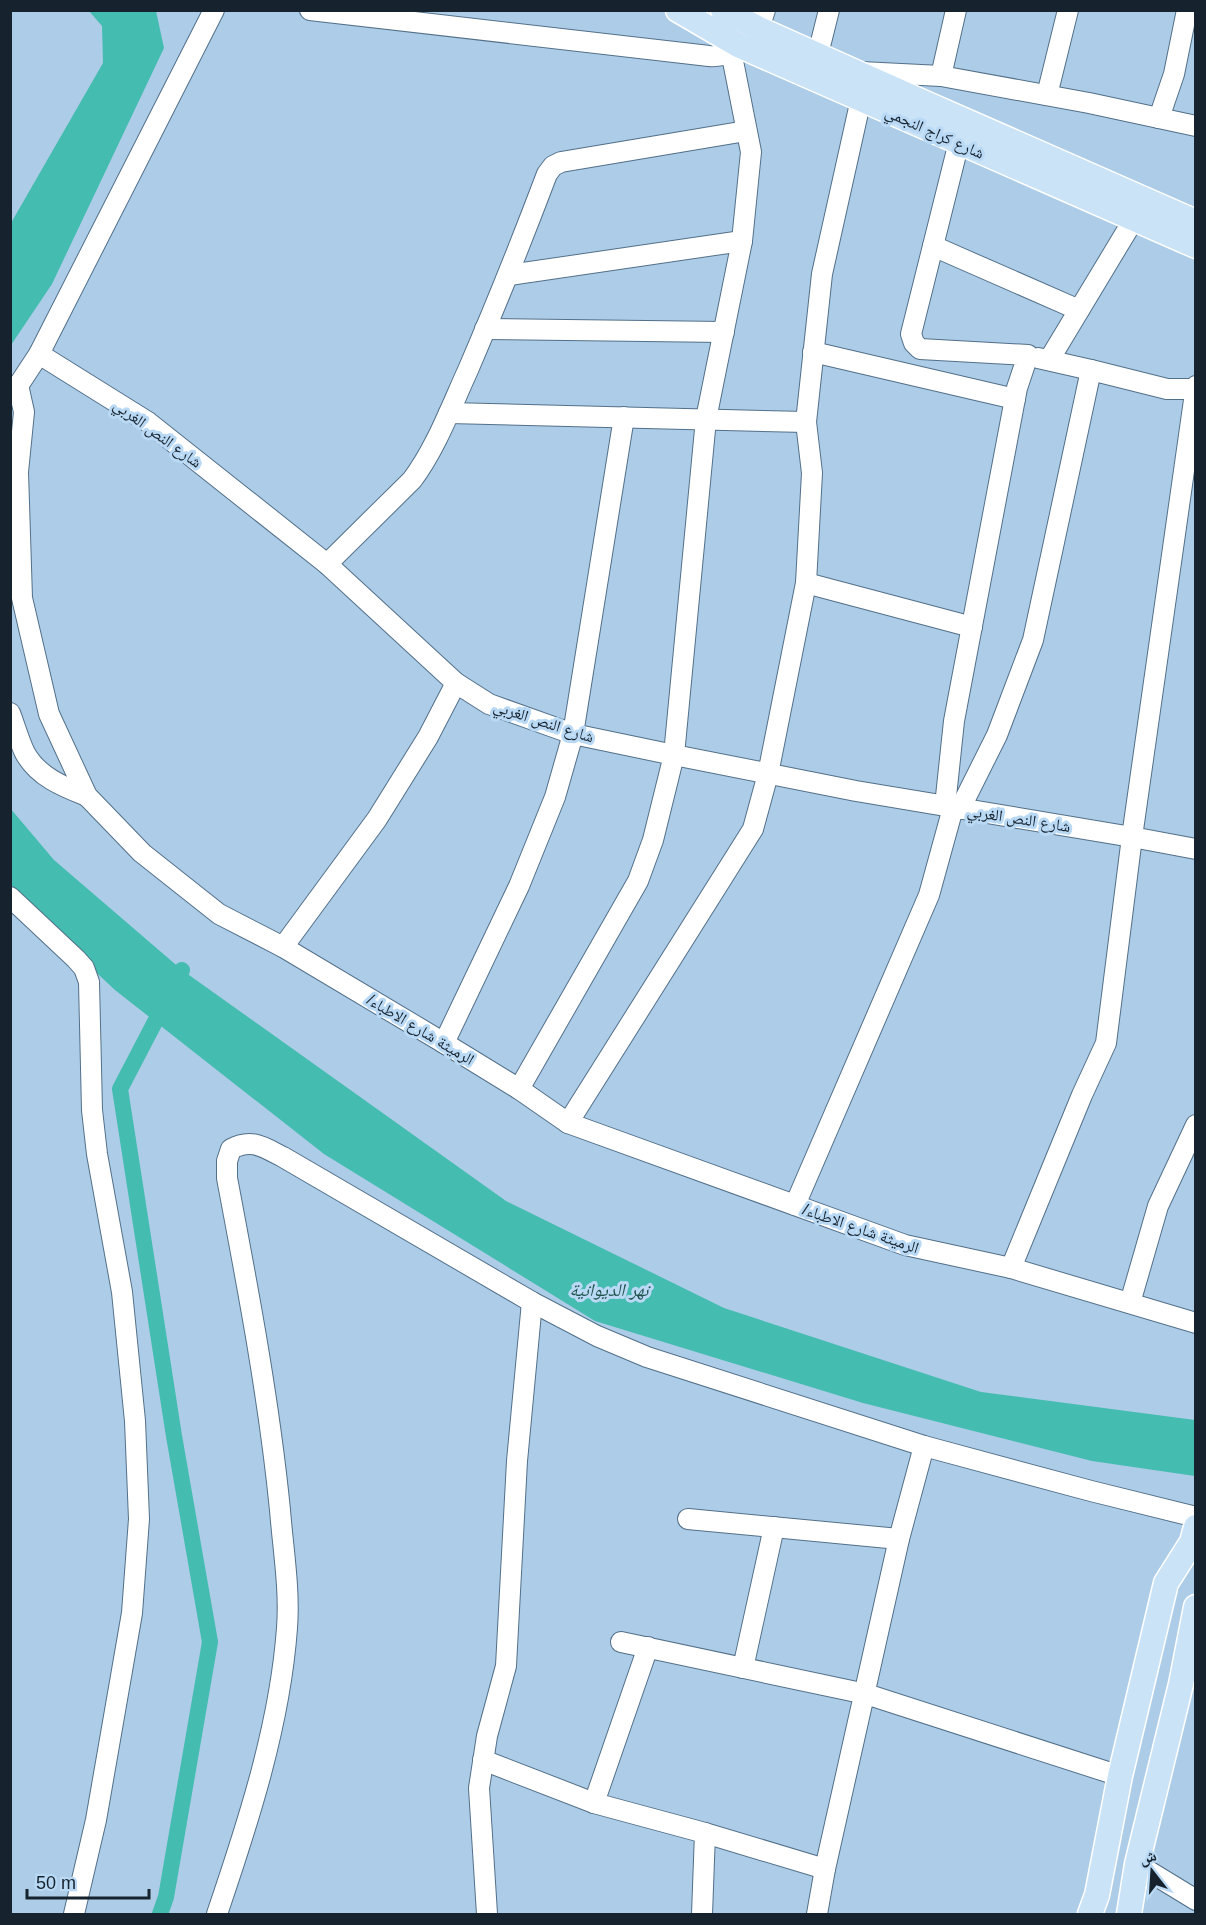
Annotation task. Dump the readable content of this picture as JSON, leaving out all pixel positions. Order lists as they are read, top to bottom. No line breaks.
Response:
{"streets":{"main road":["شارع كراج النجمي"],"street":["شارع النص الغربي","/الرميثة شارع الاطباء"]},"water":["نهر الديوانية"],"scale_bar":"50 m","north":"top"}
